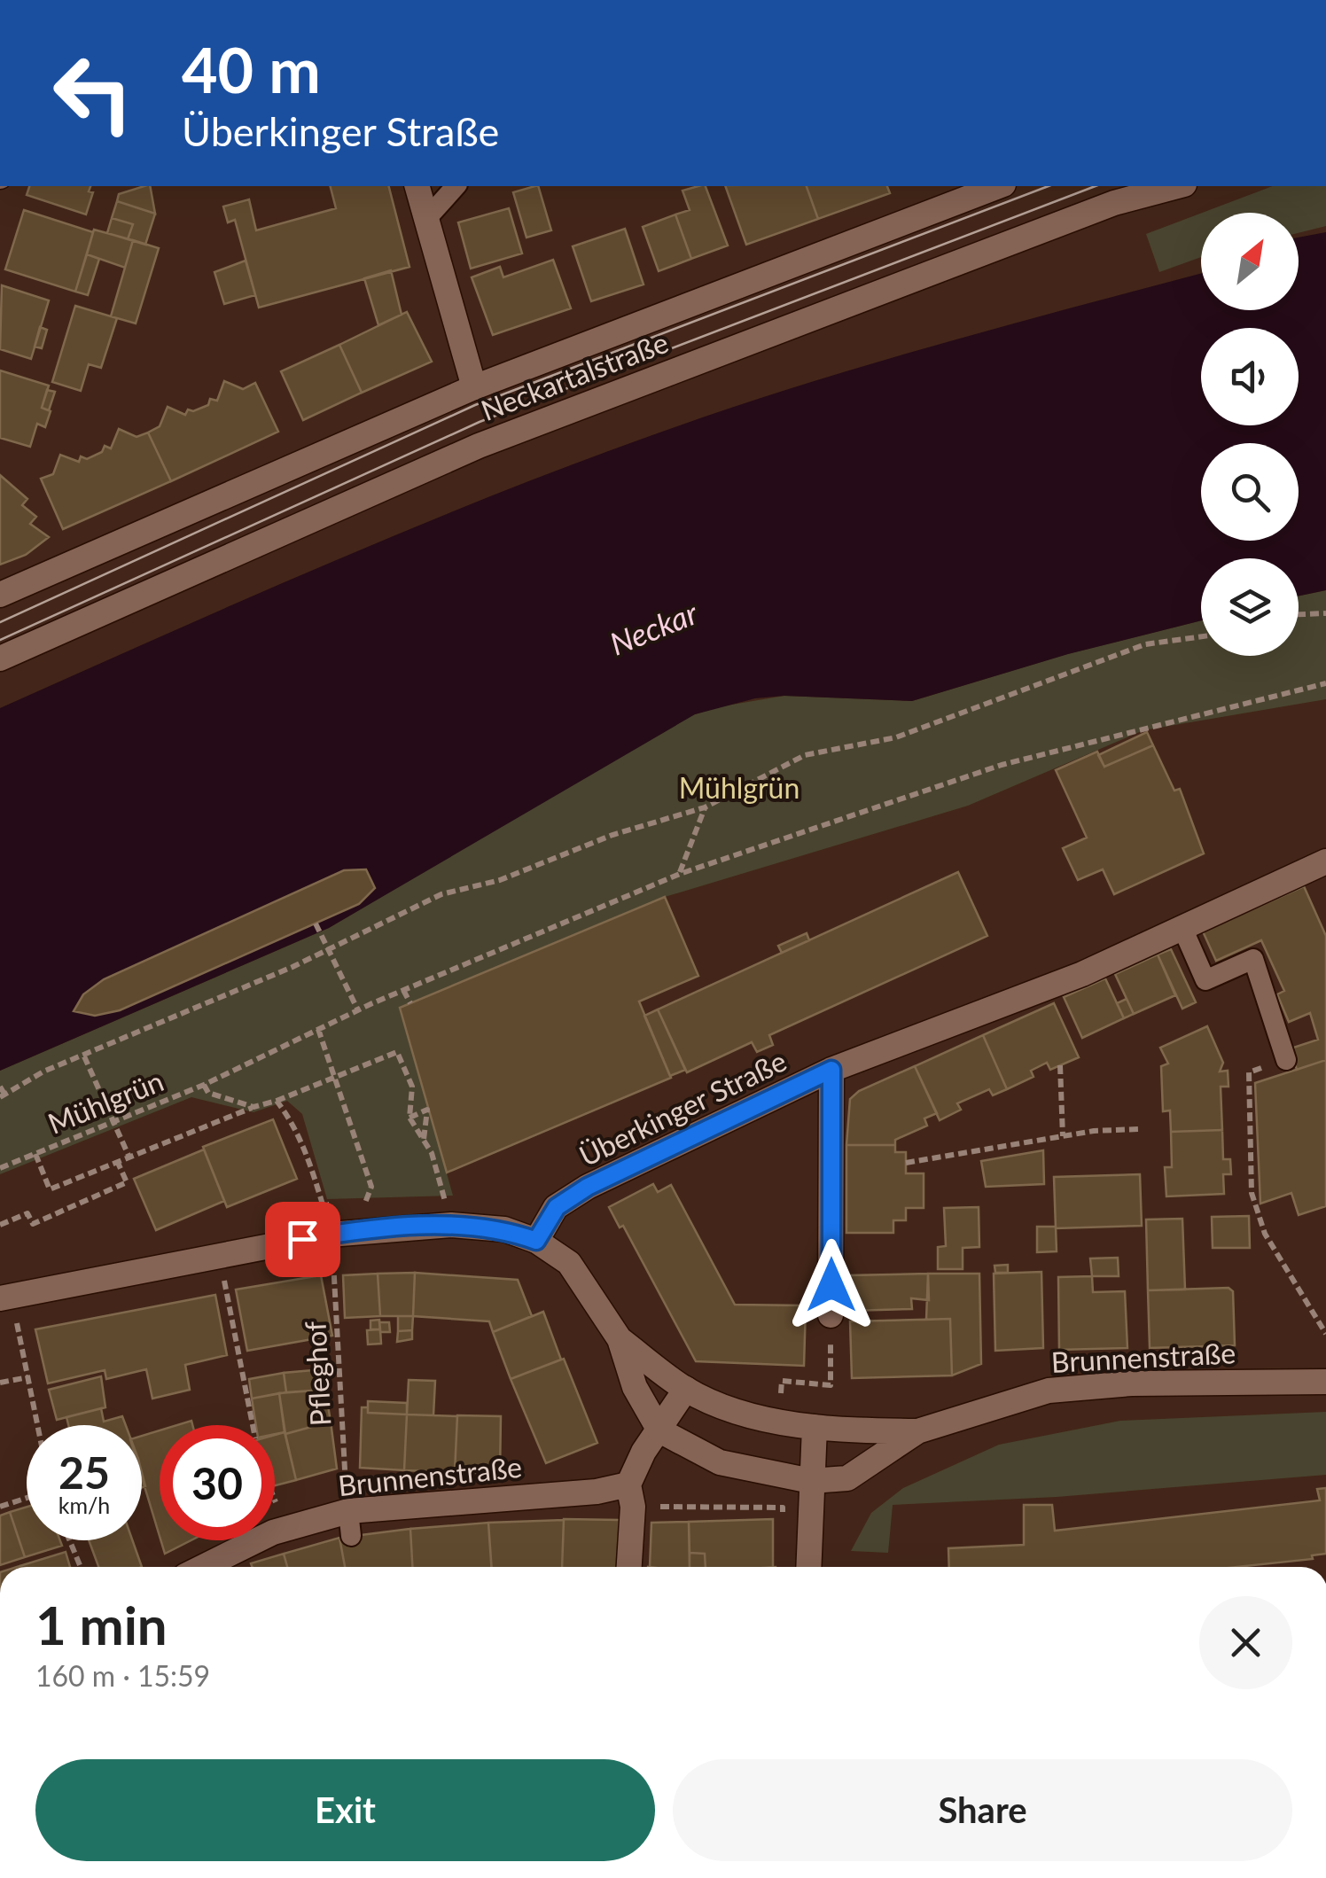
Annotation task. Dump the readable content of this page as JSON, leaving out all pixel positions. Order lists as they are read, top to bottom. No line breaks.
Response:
{"streets":{"main road":["Neckartalstraße","Überkinger Straße","Brunnenstraße"],"path":["Mühlgrün","Pfleghof"]},"crossings":[["Überkinger Straße","Brunnenstraße"],["Brunnenstraße","Pfleghof"]],"water":["Neckar"],"parks":["Mühlgrün"],"north":"top right","page":{"turn":["40 m","Überkinger Straße"],"speed":"25 km/h","limit":"30","heading":["1 min","160 m · 15:59"],"buttons":["Exit","Share"]}}
